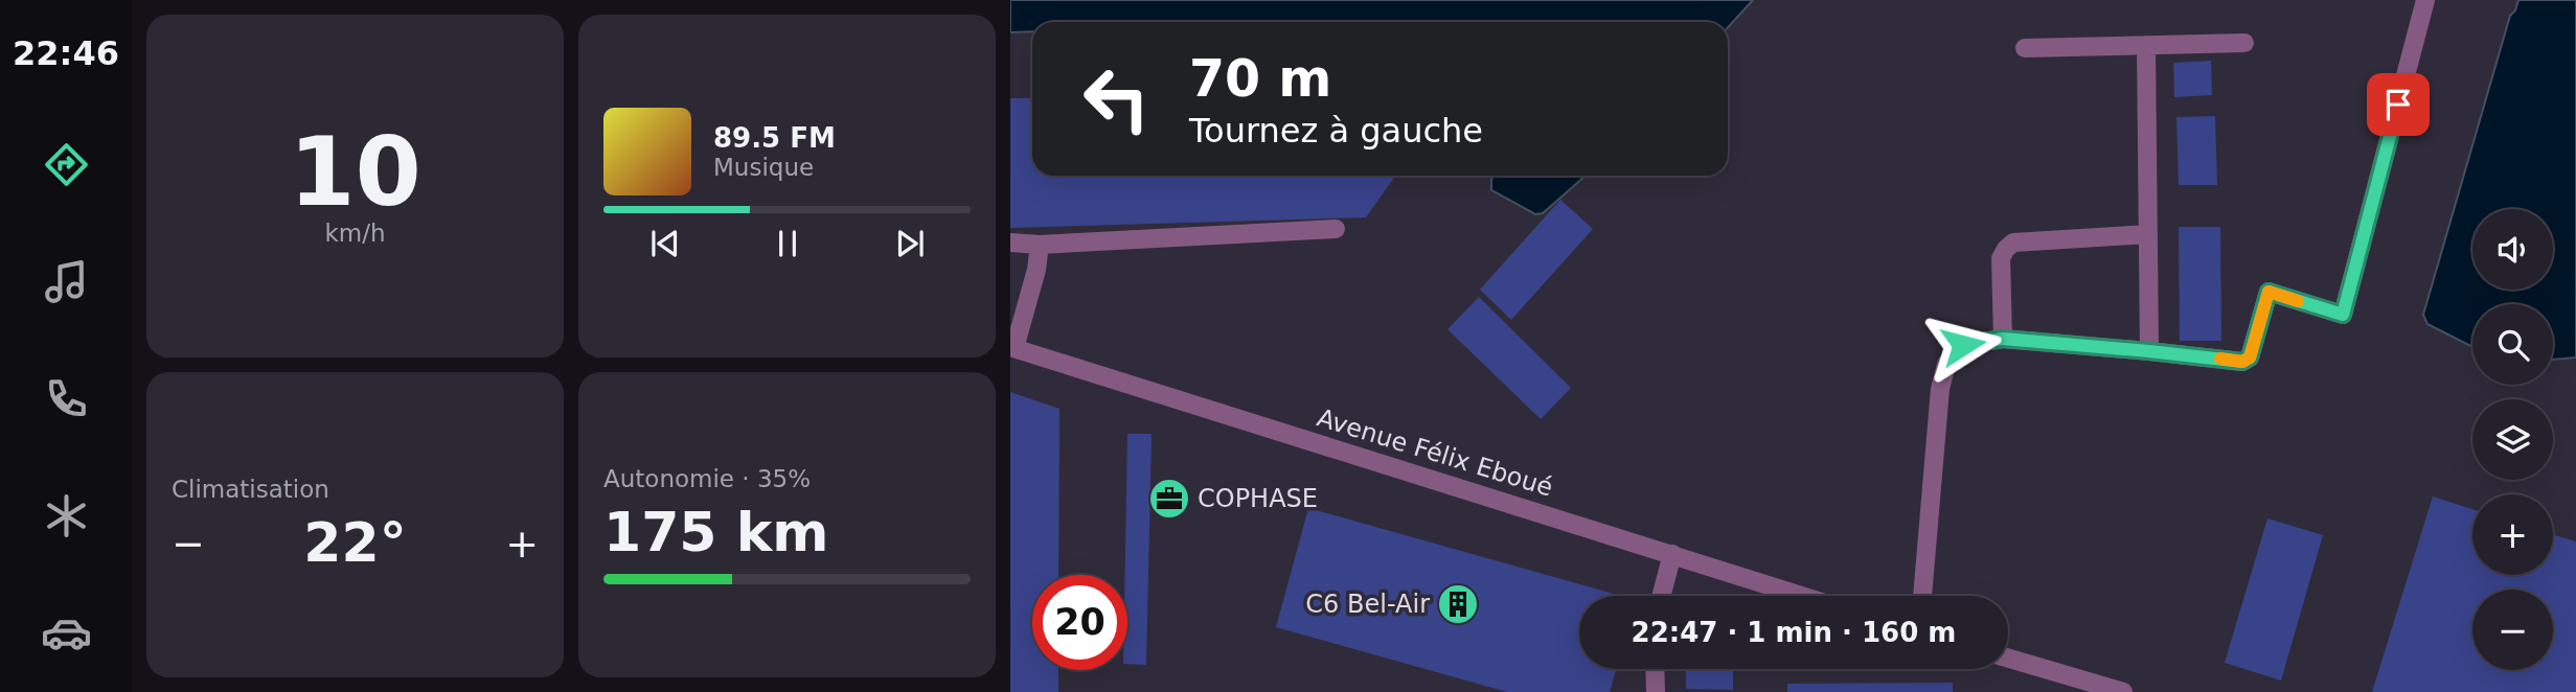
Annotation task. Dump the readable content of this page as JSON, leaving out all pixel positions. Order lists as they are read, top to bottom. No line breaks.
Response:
{"streets":{"street":["Avenue Félix Eboué"]},"places":{"office":["COPHASE"],"building":["C6 Bel-Air"]},"page":{"tabs":"22:46","tile":[["10","km/h"],"Climatisation",["Autonomie · 35%","175 km"]],"turn":["70 m","Tournez à gauche"],"song":["89.5 FM","Musique"],"map_buttons":["+","−"],"heat":["−","22°","+"],"limit":"20","trip":"22:47 · 1 min · 160 m"}}
